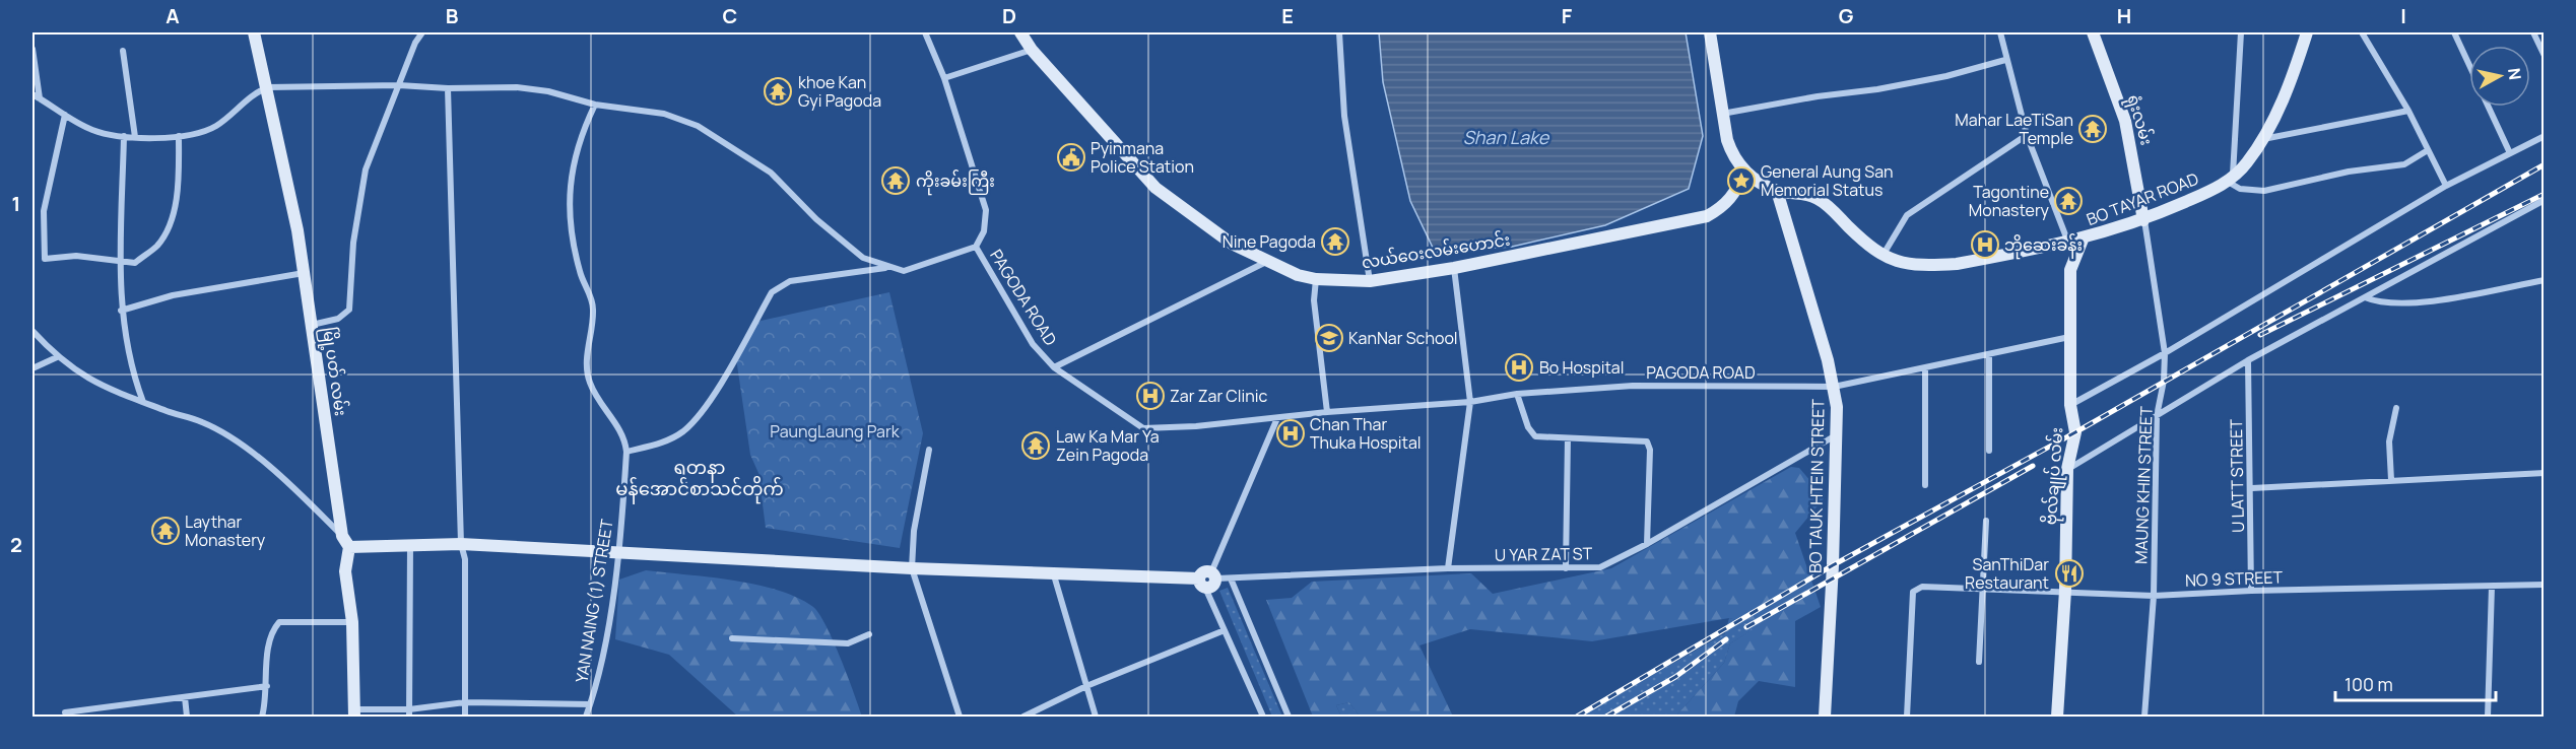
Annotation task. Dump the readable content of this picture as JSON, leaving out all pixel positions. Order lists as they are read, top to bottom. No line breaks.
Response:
{"streets":{"street":["ရုံးလမ်း","BO TAYAR ROAD","လယ်ဝေးလမ်းဟောင်း","PAGODA ROAD","မြို့ပတ် လမ်း","ဗိုလ်ချုပ် လမ်း","U LATT STREET","MAUNG KHIN STREET","BO TAUK HTEIN STREET","U YAR ZAT ST","NO 9 STREET","YAN NAING (1) STREET"]},"crossings":[["ရုံးလမ်း","BO TAYAR ROAD"],["ရုံးလမ်း","MAUNG KHIN STREET"],["BO TAYAR ROAD","ဗိုလ်ချုပ် လမ်း"],["BO TAYAR ROAD","MAUNG KHIN STREET"],["BO TAYAR ROAD","BO TAUK HTEIN STREET"],["PAGODA ROAD","ဗိုလ်ချုပ် လမ်း"],["PAGODA ROAD","BO TAUK HTEIN STREET"],["ဗိုလ်ချုပ် လမ်း","NO 9 STREET"],["U LATT STREET","NO 9 STREET"],["MAUNG KHIN STREET","NO 9 STREET"],["BO TAUK HTEIN STREET","U YAR ZAT ST"]],"districts":["ရတနာ မန်အောင်စာသင်တိုက်"],"water":["Shan Lake"],"parks":["PaungLaung Park"],"places":{"temple":["khoe Kan Gyi Pagoda","Mahar LaeTiSan Temple","ကိုးခမ်းကြီး","Tagontine Monastery","Nine Pagoda","Law Ka Mar Ya Zein Pagoda","Laythar Monastery"],"public building":["Pyinmana Police Station"],"place":["General Aung San Memorial Status"],"hospital":["ဘိုဆေးခန်း","Bo Hospital","Zar Zar Clinic","Chan Thar Thuka Hospital"],"school or university":["KanNar School"],"restaurant":["SanThiDar Restaurant"]},"scale_bar":"100 m","north":"right","grid":{"columns":["A","B","C","D","E","F","G","H","I"],"rows":["1","2"]}}
